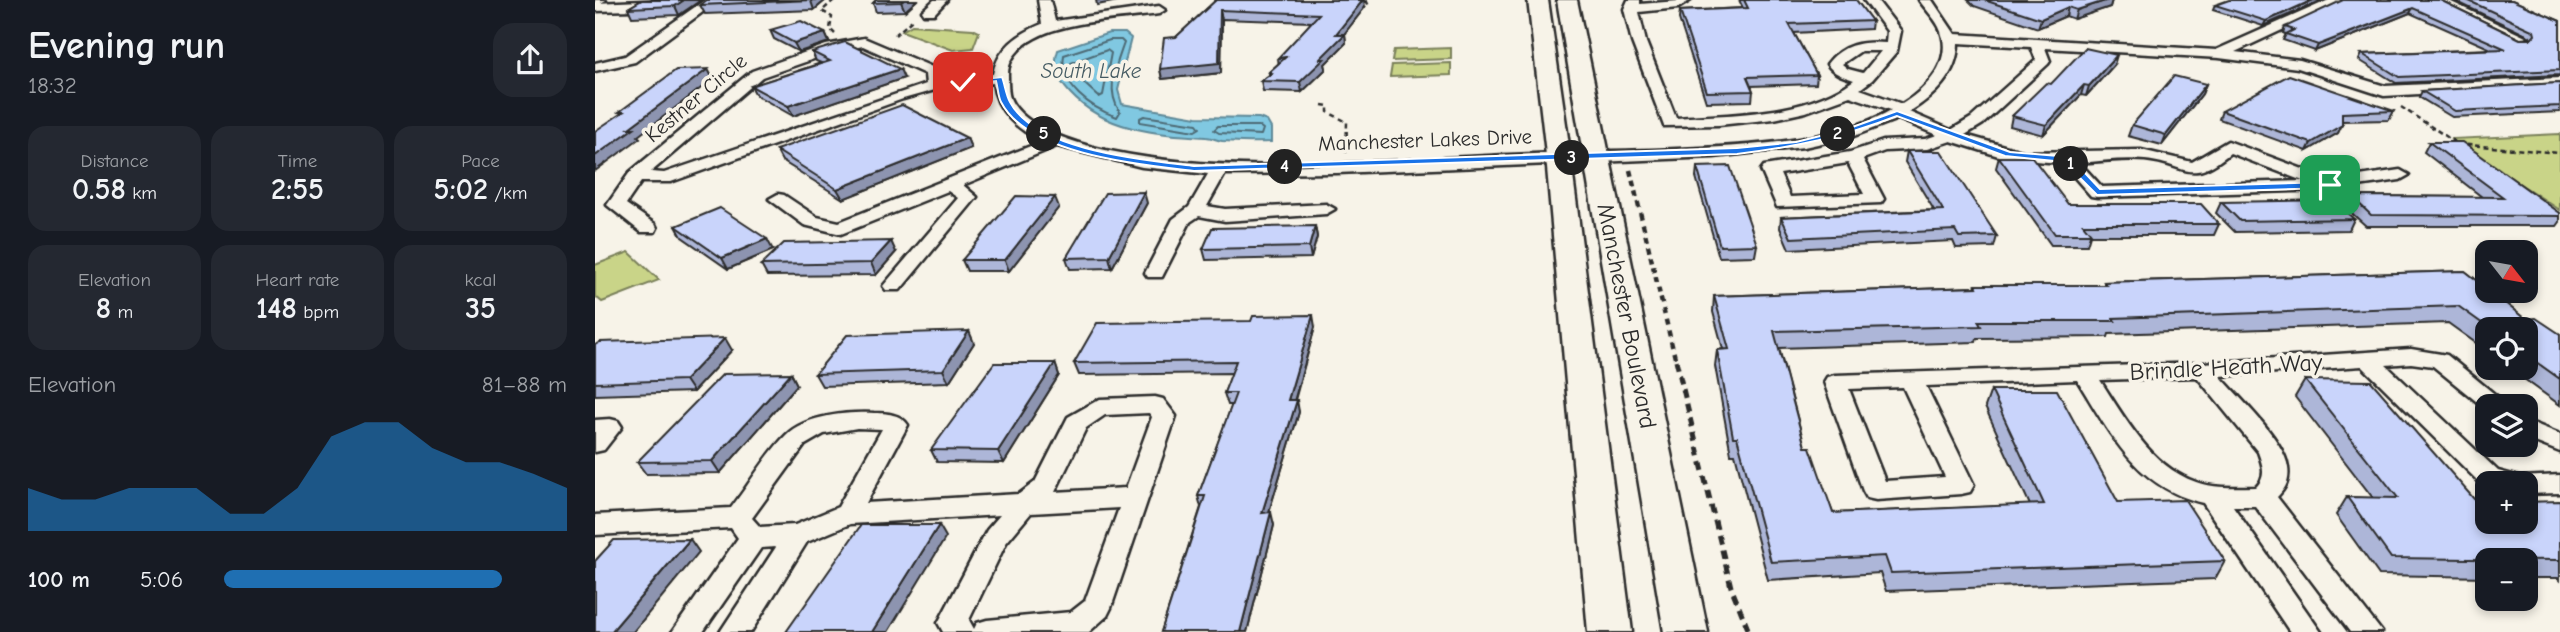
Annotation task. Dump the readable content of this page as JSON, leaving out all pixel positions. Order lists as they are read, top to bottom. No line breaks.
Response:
{"streets":{"main road":["Manchester Boulevard"],"street":["Kestner Circle","Manchester Lakes Drive","Brindle Heath Way"]},"crossings":[["Kestner Circle","Manchester Lakes Drive"],["Manchester Lakes Drive","Manchester Boulevard"]],"water":["South Lake"],"north":"bottom right","page":{"heading":["Evening run","18:32"],"pins":["2","5","3","1","4"],"stats":[["Distance","0.58 km"],["Time","2:55"],["Pace","5:02 /km"],["Elevation","8 m"],["Heart rate","148 bpm"],["kcal","35"]],"map_buttons":["+","−"],"chart":["Elevation","81–88 m"],"list":[{"name":"100 m","note":"5:06"}]}}
